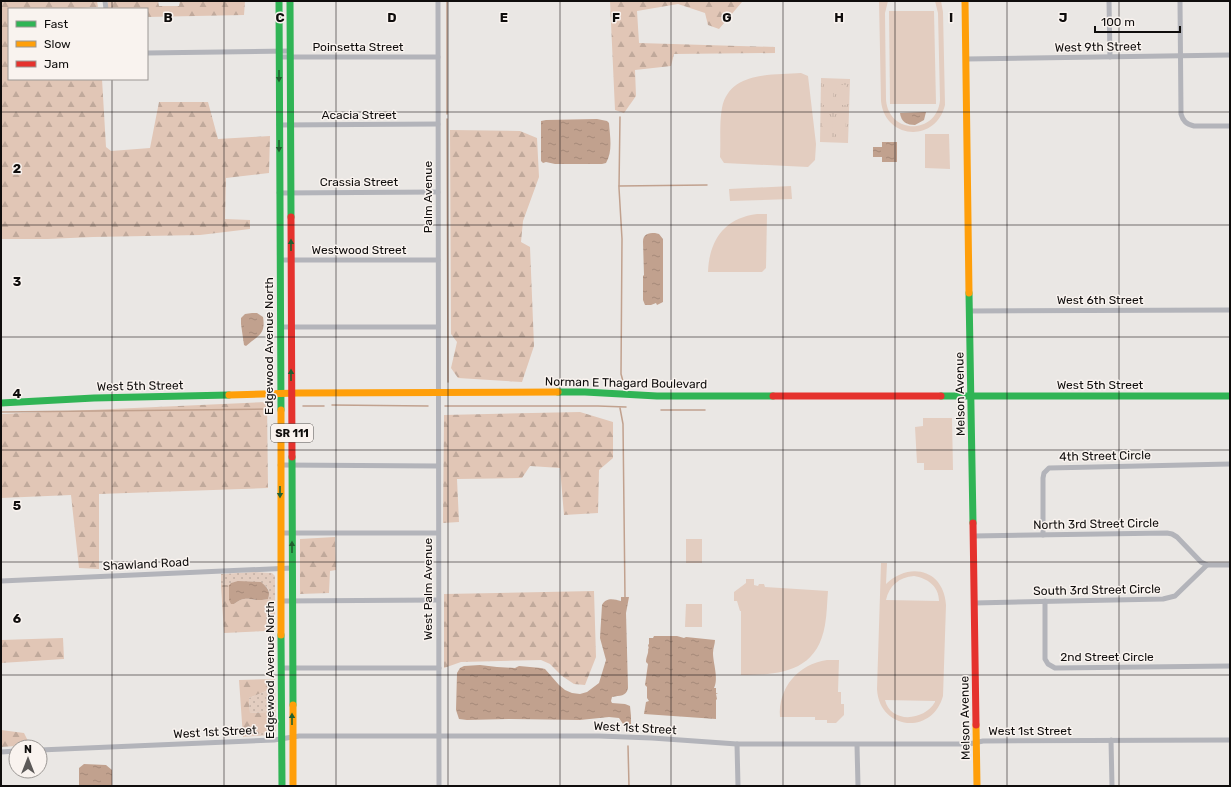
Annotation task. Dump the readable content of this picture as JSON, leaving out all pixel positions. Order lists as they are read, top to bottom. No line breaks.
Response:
{"streets":{"street":["Poinsetta Street","West 9th Street","Acacia Street","Crassia Street","Palm Avenue","Westwood Street","West 6th Street","Edgewood Avenue North","Norman E Thagard Boulevard","West 5th Street","Melson Avenue","SR 111","4th Street Circle","North 3rd Street Circle","Shawland Road","West Palm Avenue","South 3rd Street Circle","2nd Street Circle","West 1st Street"]},"crossings":[["Poinsetta Street","Palm Avenue"],["Poinsetta Street","Edgewood Avenue North"],["West 9th Street","Melson Avenue"],["Acacia Street","Palm Avenue"],["Acacia Street","Edgewood Avenue North"],["Crassia Street","Palm Avenue"],["Crassia Street","Edgewood Avenue North"],["Palm Avenue","Westwood Street"],["Palm Avenue","Norman E Thagard Boulevard"],["Palm Avenue","West Palm Avenue"],["Westwood Street","Edgewood Avenue North"],["West 6th Street","Melson Avenue"],["Edgewood Avenue North","Norman E Thagard Boulevard"],["Edgewood Avenue North","West 5th Street"],["Edgewood Avenue North","Shawland Road"],["Edgewood Avenue North","West 1st Street"],["Norman E Thagard Boulevard","West 5th Street"],["Norman E Thagard Boulevard","Melson Avenue"],["Norman E Thagard Boulevard","West Palm Avenue"],["West 5th Street","Melson Avenue"],["Melson Avenue","North 3rd Street Circle"],["Melson Avenue","South 3rd Street Circle"],["Melson Avenue","West 1st Street"],["4th Street Circle","North 3rd Street Circle"],["North 3rd Street Circle","South 3rd Street Circle"],["West Palm Avenue","West 1st Street"],["South 3rd Street Circle","2nd Street Circle"]],"legend":["Fast","Slow","Jam"],"scale_bar":"100 m","north":"top","grid":{"columns":["B","C","D","E","F","G","H","I","J"],"rows":["2","3","4","5","6"]}}
